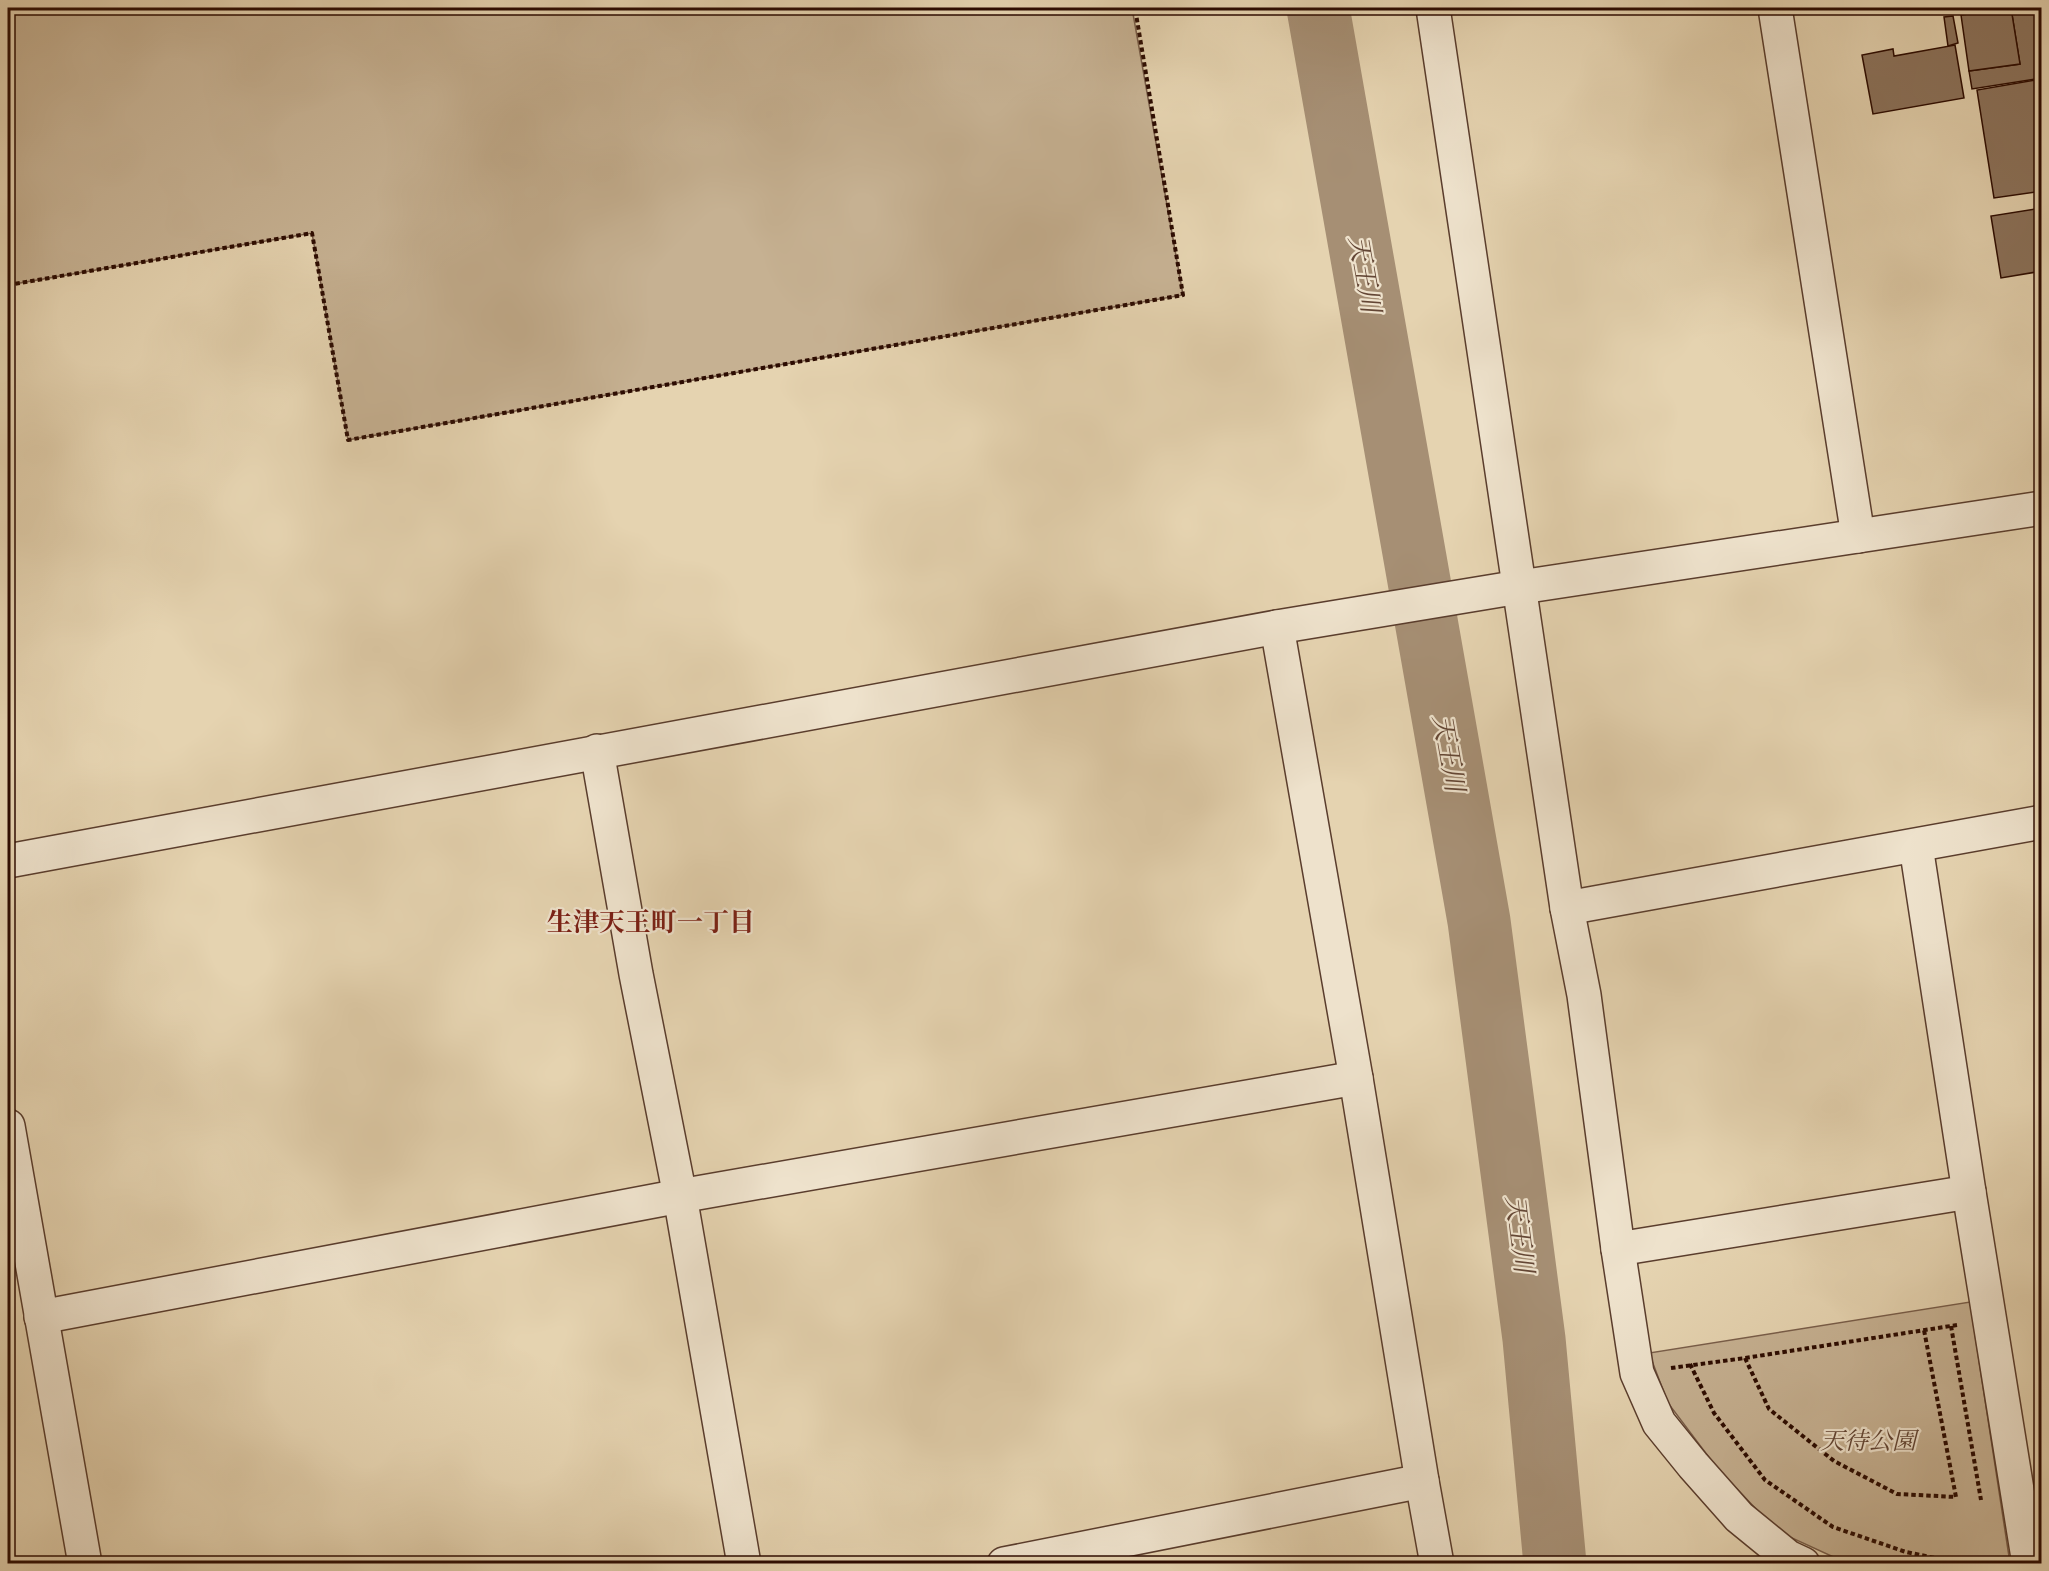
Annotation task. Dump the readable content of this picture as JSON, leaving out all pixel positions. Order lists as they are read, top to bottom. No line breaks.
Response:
{"districts":["生津天王町一丁目"],"water":["天王川"],"parks":["天待公園"]}
